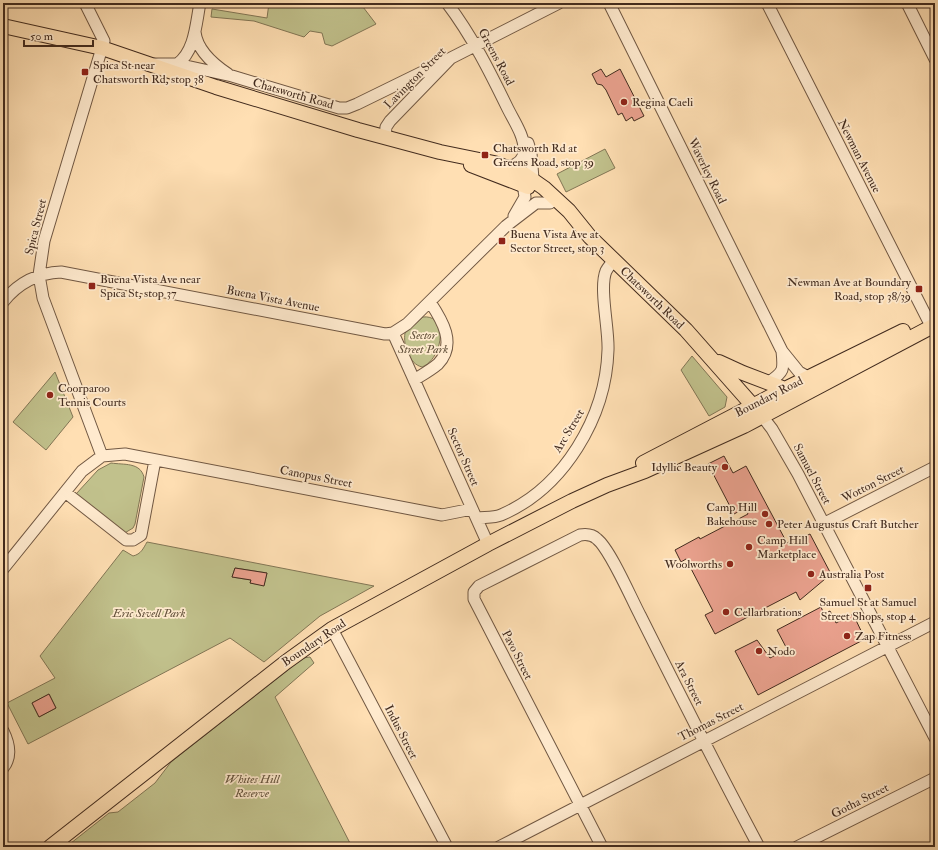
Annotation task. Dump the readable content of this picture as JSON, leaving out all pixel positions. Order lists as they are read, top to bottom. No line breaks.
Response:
{"streets":{"main road":["Chatsworth Road","Boundary Road"],"street":["Greens Road","Lavington Street","Newman Avenue","Waverley Road","Spica Street","Buena Vista Avenue","Arc Street","Sector Street","Samuel Street","Canopus Street","Wotton Street","Pavo Street","Ara Street","Thomas Street","Indus Street","Gotha Street"]},"crossings":[["Greens Road","Lavington Street"],["Greens Road","Chatsworth Road"],["Lavington Street","Chatsworth Road"],["Chatsworth Road","Waverley Road"],["Chatsworth Road","Spica Street"],["Chatsworth Road","Boundary Road"],["Chatsworth Road","Arc Street"],["Chatsworth Road","Samuel Street"],["Newman Avenue","Boundary Road"],["Waverley Road","Boundary Road"],["Spica Street","Buena Vista Avenue"],["Spica Street","Canopus Street"],["Buena Vista Avenue","Sector Street"],["Boundary Road","Sector Street"],["Boundary Road","Samuel Street"],["Boundary Road","Indus Street"],["Arc Street","Sector Street"],["Arc Street","Canopus Street"],["Sector Street","Canopus Street"],["Samuel Street","Wotton Street"],["Samuel Street","Thomas Street"],["Pavo Street","Ara Street"],["Pavo Street","Thomas Street"],["Ara Street","Thomas Street"]],"parks":["Sector Street Park","Eric Sivell Park","Whites Hill Reserve"],"places":{"transit":["Spica St near Chatsworth Rd, stop 38","Chatsworth Rd at Greens Road, stop 39","Buena Vista Ave at Sector Street, stop 3","Buena Vista Ave near Spica St, stop 37","Newman Ave at Boundary Road, stop 38/39","Samuel St at Samuel Street Shops, stop 4"],"other":["Regina Caeli","Coorparoo Tennis Courts","Idyllic Beauty","Camp Hill Bakehouse","Peter Augustus Craft Butcher","Camp Hill Marketplace","Woolworths","Australia Post","Cellarbrations","Zap Fitness","Nodo"]},"scale_bar":"50 m"}
